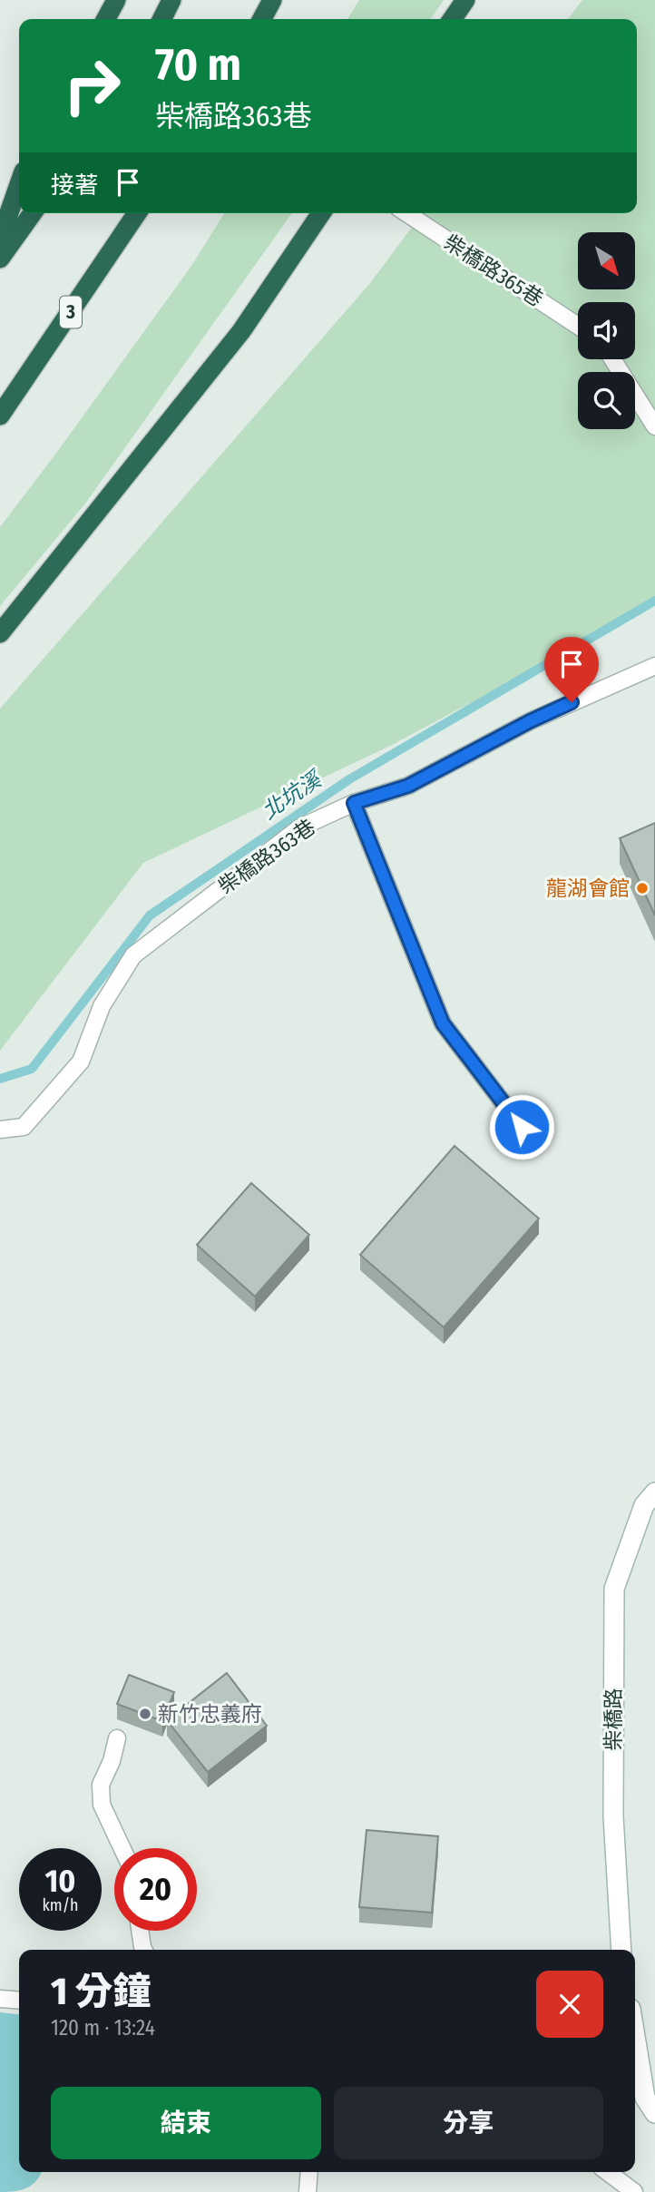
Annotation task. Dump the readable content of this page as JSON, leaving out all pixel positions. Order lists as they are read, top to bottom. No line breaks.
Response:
{"streets":{"highway":["3"],"main road":["柴橋路"],"lane":["柴橋路365巷","柴橋路363巷"]},"water":["北坑溪"],"places":["龍湖會館","新竹忠義府"],"north":"bottom right","page":{"turn":["70 m","柴橋路363巷"],"then":"接著","speed":"10 km/h","limit":"20","heading":["1 分鐘","120 m · 13:24"],"buttons":["結束","分享"]}}
